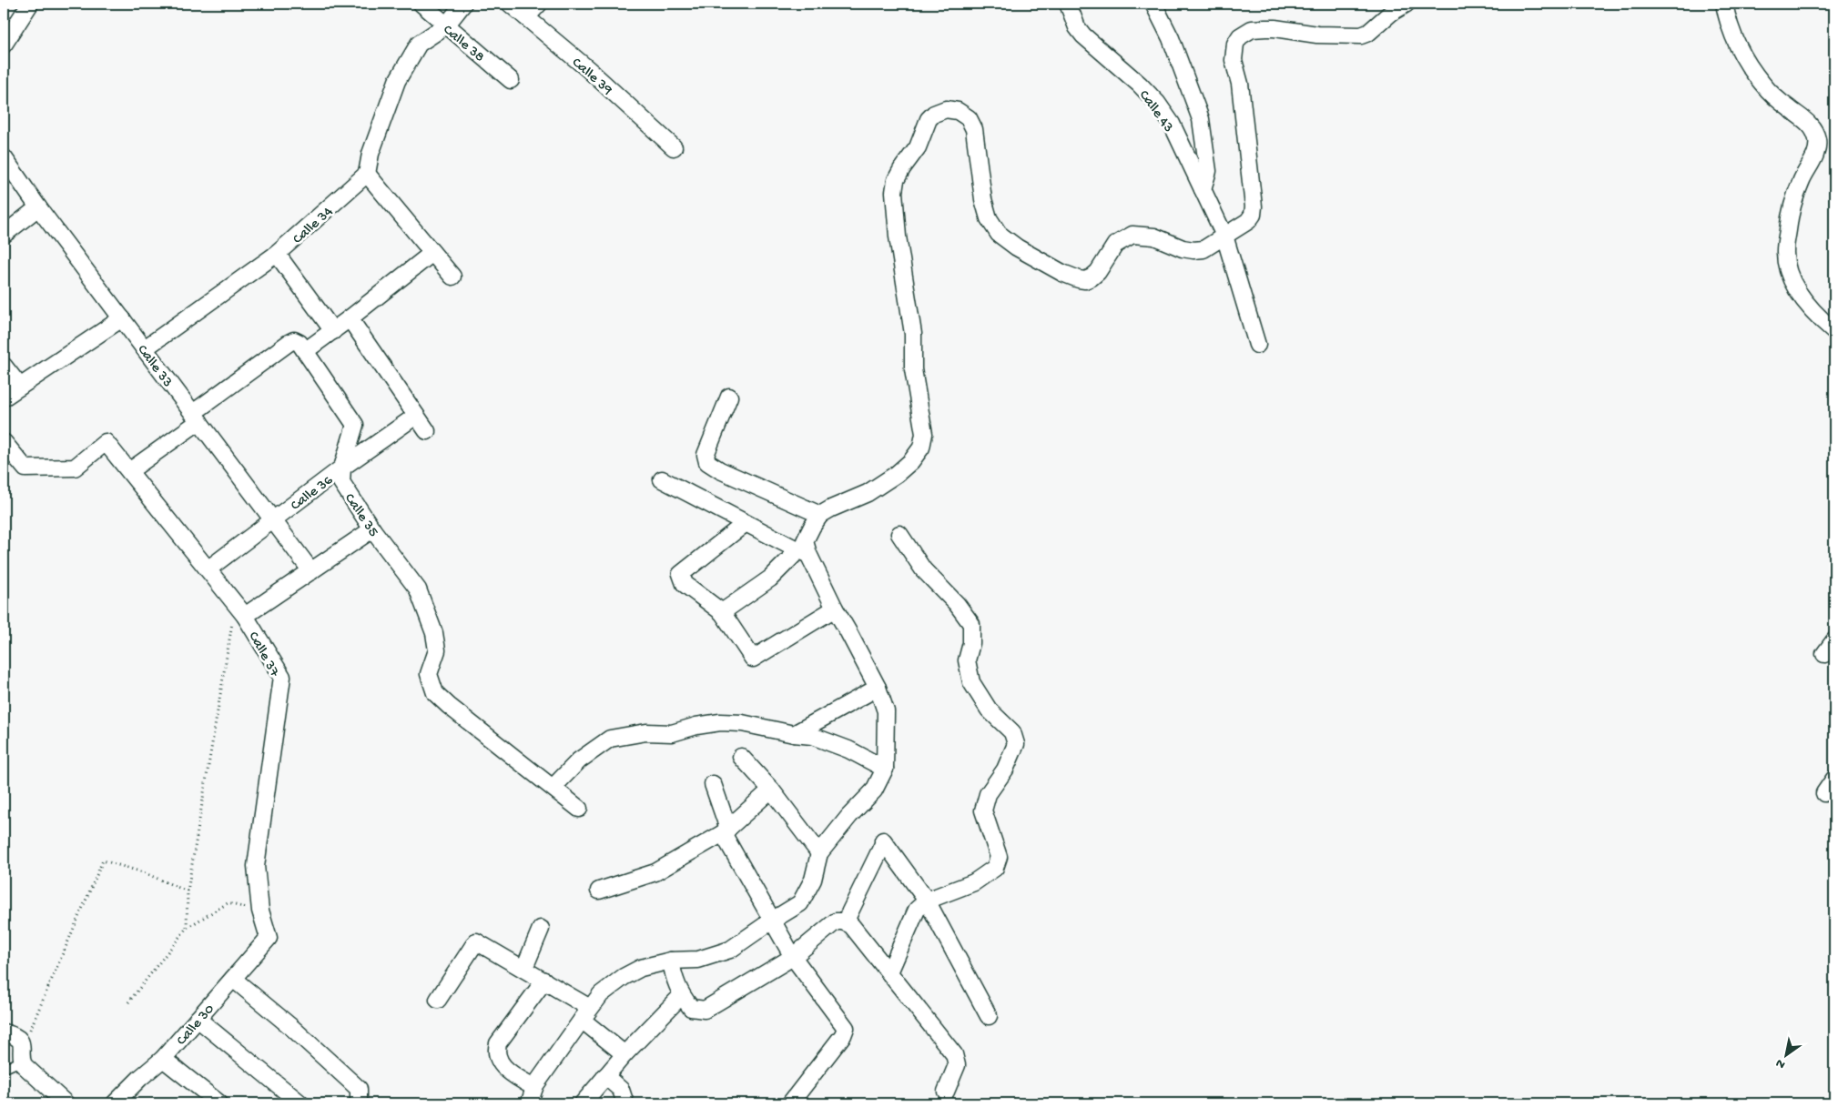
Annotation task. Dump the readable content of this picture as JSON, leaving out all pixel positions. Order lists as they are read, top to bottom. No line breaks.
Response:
{"streets":{"street":["Calle 38","Calle 39","Calle 43","Calle 34","Calle 33","Calle 36","Calle 35","Calle 37","Calle 30"]},"crossings":[["Calle 34","Calle 33"],["Calle 33","Calle 36"],["Calle 36","Calle 35"],["Calle 36","Calle 37"],["Calle 37","Calle 30"]],"north":"bottom left"}
